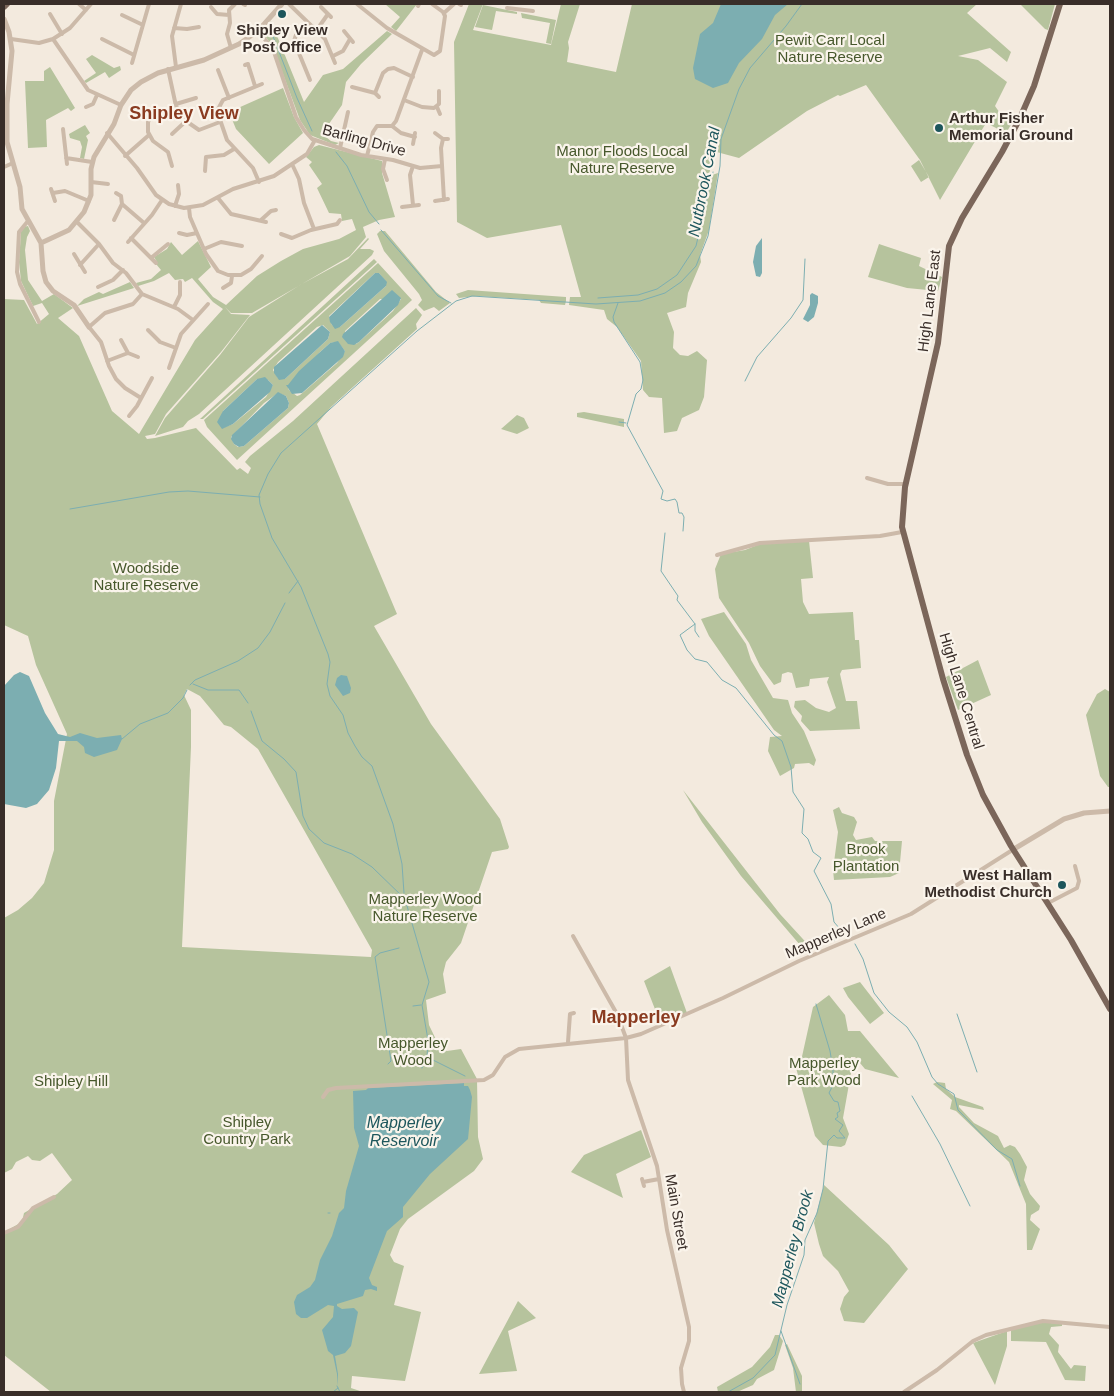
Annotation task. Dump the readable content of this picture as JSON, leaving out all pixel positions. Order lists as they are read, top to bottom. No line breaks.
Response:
{"streets":{"main road":["High Lane East","High Lane Central"],"street":["Barling Drive","Mapperley Lane","Main Street"]},"crossings":[["High Lane East","High Lane Central"],["High Lane Central","Mapperley Lane"],["Mapperley Lane","Main Street"]],"districts":["Shipley View","Mapperley"],"water":["Nutbrook Canal","Mapperley Reservoir","Mapperley Brook"],"parks":["Pewit Carr Local Nature Reserve","Manor Floods Local Nature Reserve","Woodside Nature Reserve","Brook Plantation","Mapperley Wood Nature Reserve","Mapperley Wood","Mapperley Park Wood","Shipley Hill","Shipley Country Park"],"places":["Shipley View Post Office","Arthur Fisher Memorial Ground","West Hallam Methodist Church"]}
